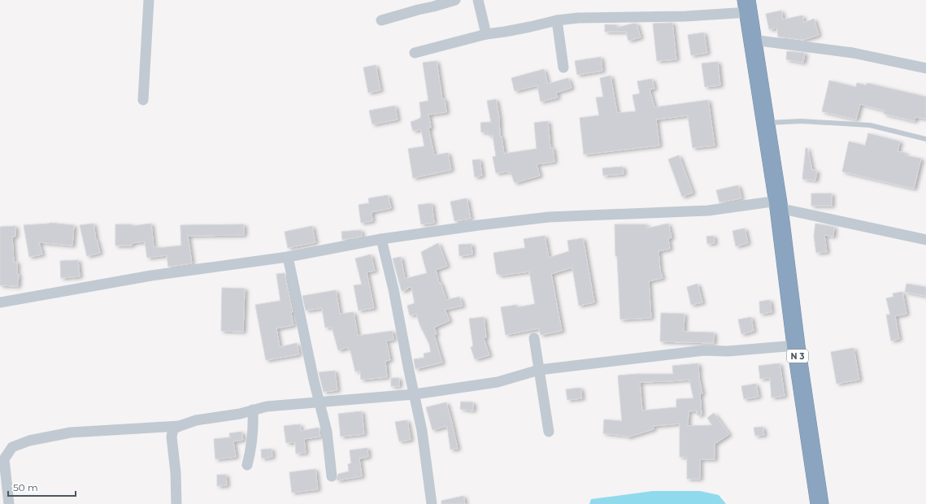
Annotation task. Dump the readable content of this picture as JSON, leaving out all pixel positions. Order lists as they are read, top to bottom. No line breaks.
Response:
{"streets":{"highway":["N 3"]},"scale_bar":"50 m"}
